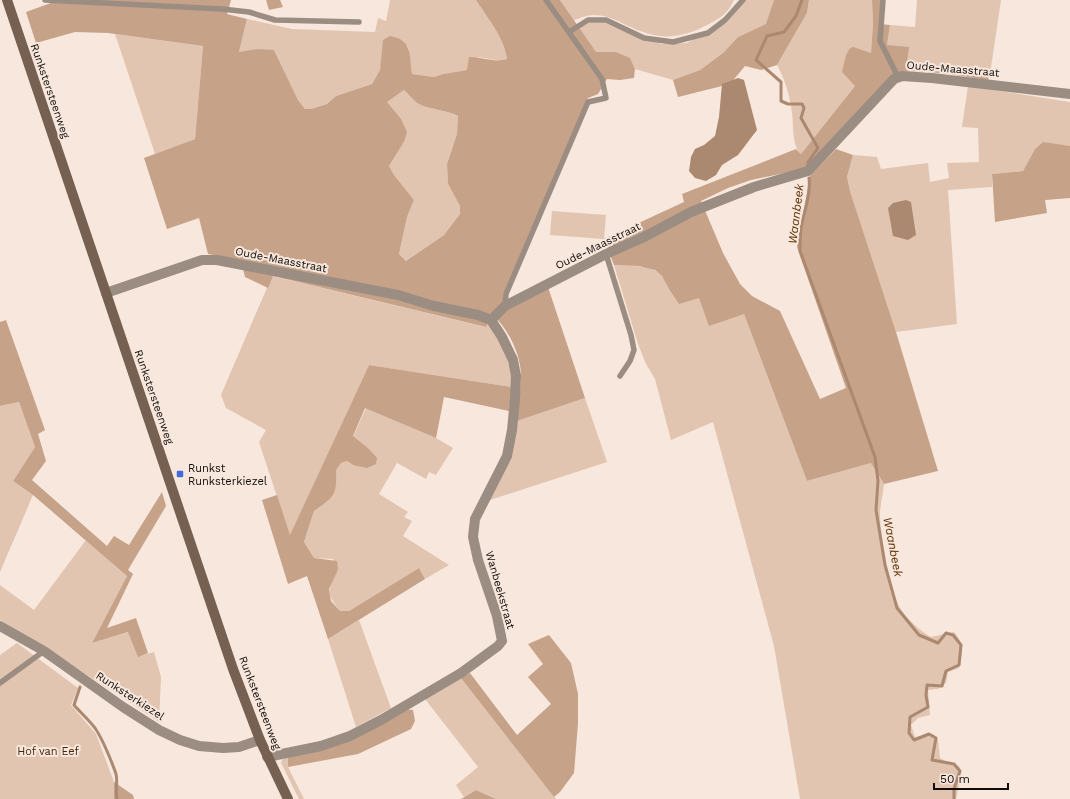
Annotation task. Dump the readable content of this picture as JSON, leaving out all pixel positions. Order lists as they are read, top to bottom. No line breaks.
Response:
{"streets":{"street":["Oude-Maasstraat","Runkstersteenweg","Wanbeekstraat","Runksterkiezel"]},"crossings":[["Oude-Maasstraat","Runkstersteenweg"],["Oude-Maasstraat","Wanbeekstraat"],["Runkstersteenweg","Wanbeekstraat"],["Runkstersteenweg","Runksterkiezel"]],"water":["Waanbeek"],"parks":["Hof van Eef"],"places":{"transit":["Runkst Runksterkiezel"]},"scale_bar":"50 m"}
